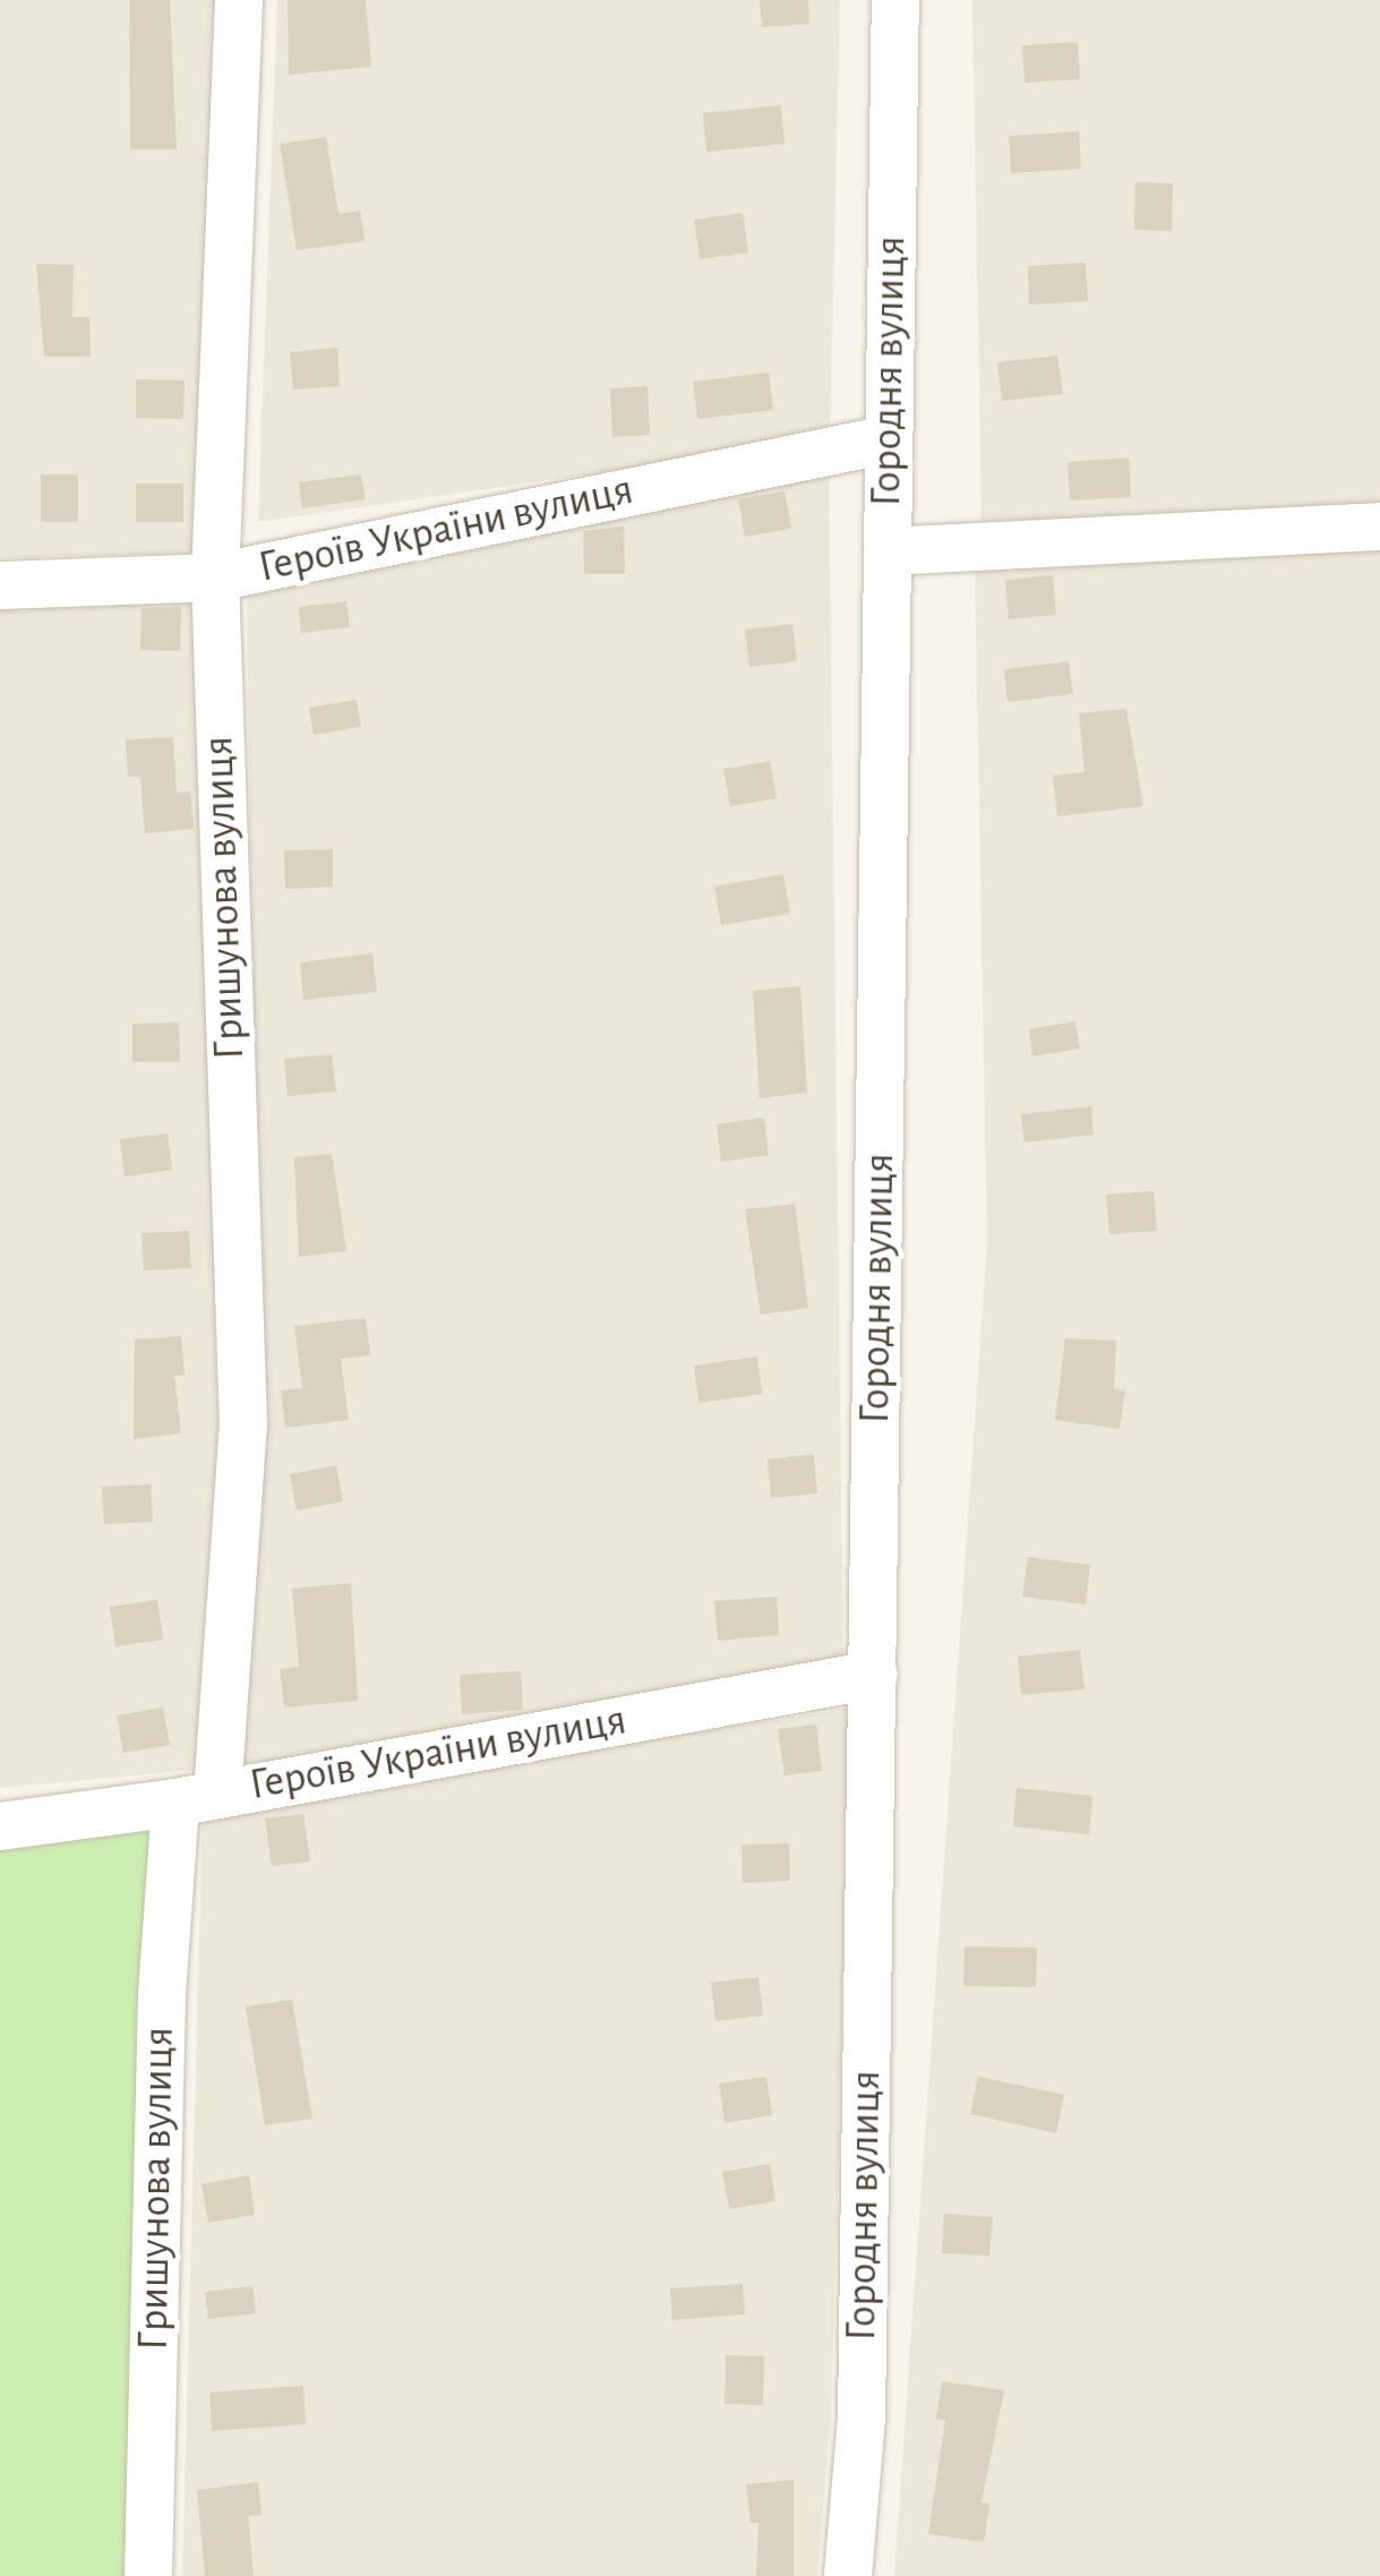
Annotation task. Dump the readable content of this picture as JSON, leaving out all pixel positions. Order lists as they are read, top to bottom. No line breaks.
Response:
{"streets":{"street":["Городня вулиця","Героїв України вулиця","Гришунова вулиця"]},"crossings":[["Городня вулиця","Героїв України вулиця"],["Героїв України вулиця","Гришунова вулиця"]]}
